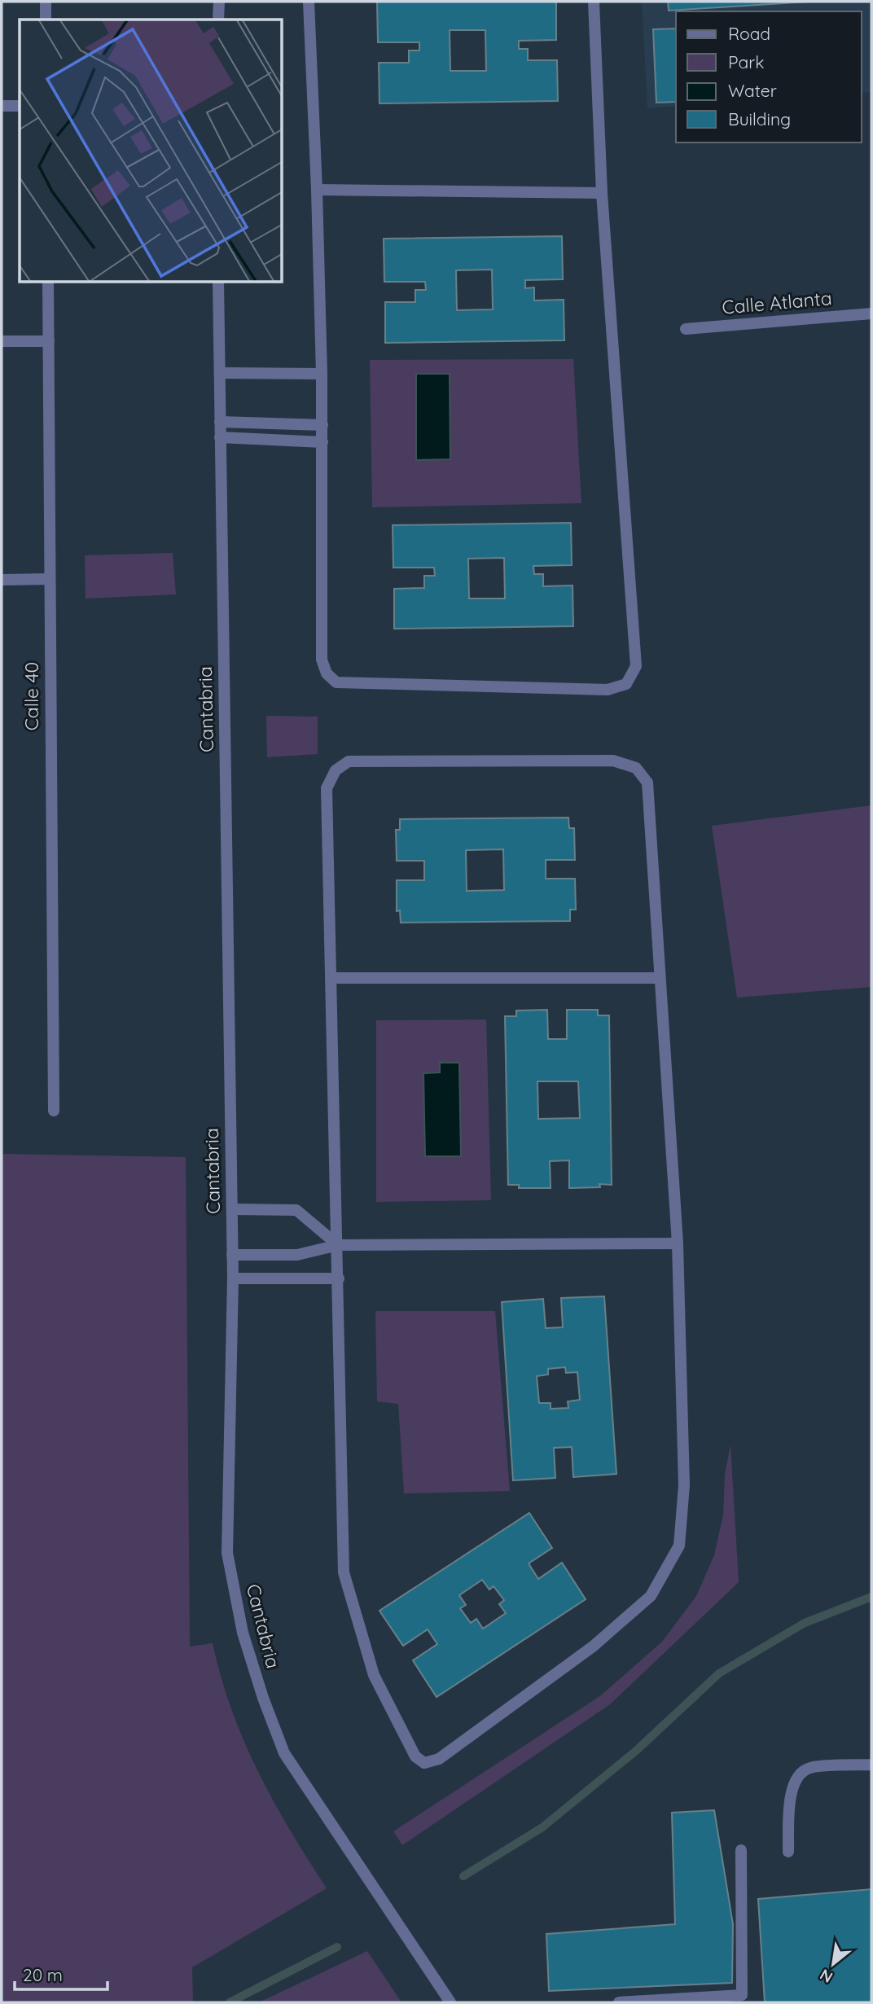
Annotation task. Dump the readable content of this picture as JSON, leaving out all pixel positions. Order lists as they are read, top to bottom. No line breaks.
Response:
{"streets":{"street":["Calle Atlanta","Calle 40","Cantabria"]},"legend":["Road","Park","Water","Building"],"scale_bar":"20 m","north":"bottom left"}
